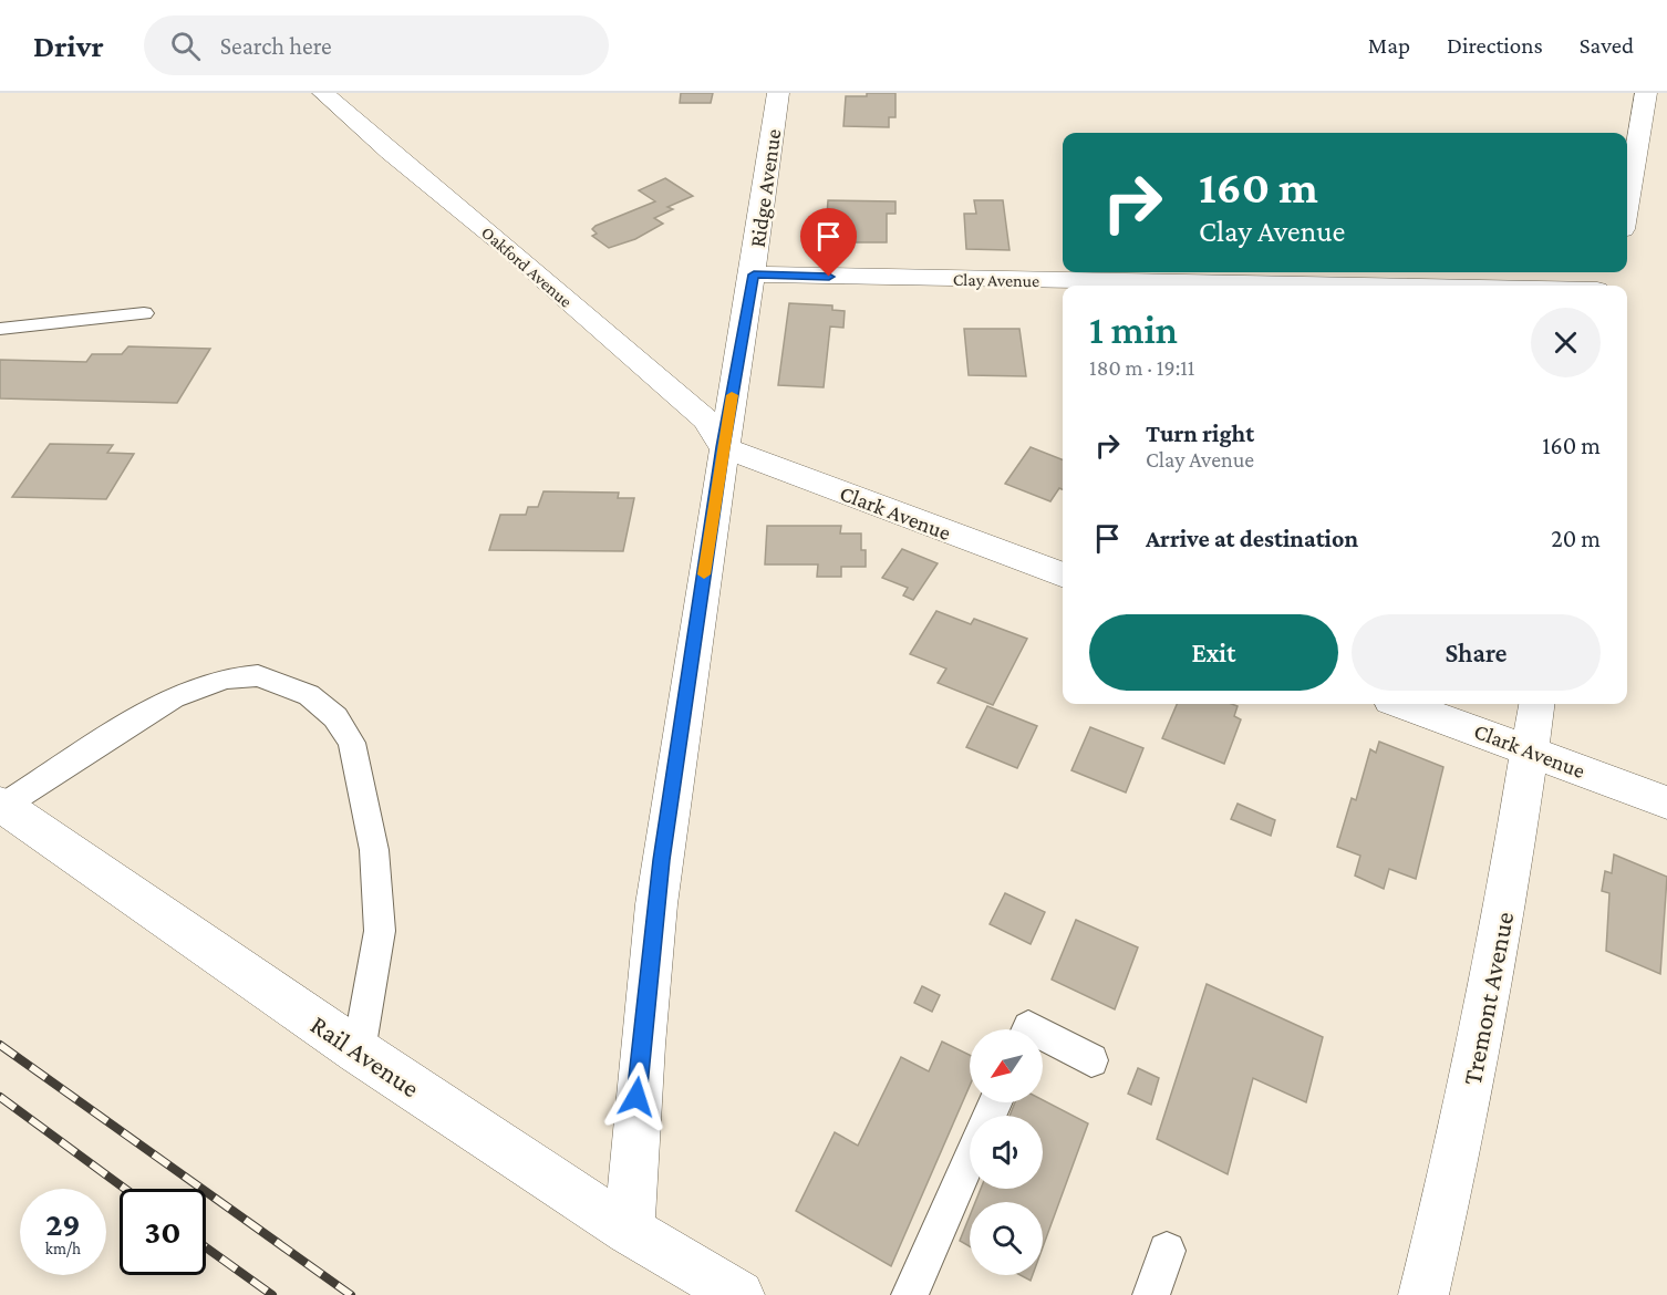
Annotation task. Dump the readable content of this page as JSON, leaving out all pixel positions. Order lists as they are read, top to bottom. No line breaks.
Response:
{"streets":{"street":["Ridge Avenue","Oakford Avenue","Clay Avenue","Clark Avenue","Tremont Avenue","Rail Avenue"]},"crossings":[["Ridge Avenue","Oakford Avenue"],["Ridge Avenue","Clay Avenue"],["Ridge Avenue","Clark Avenue"],["Ridge Avenue","Rail Avenue"],["Oakford Avenue","Clark Avenue"],["Clark Avenue","Tremont Avenue"]],"north":"bottom left","page":{"header":"Drivr","search":"Search here","nav":["Map","Directions","Saved"],"turn":["160 m","Clay Avenue"],"heading":["1 min","180 m · 19:11"],"list":[{"name":"Turn right","note":"Clay Avenue","value":"160 m"},{"name":"Arrive at destination","value":"20 m"}],"buttons":["Exit","Share"],"speed":"29 km/h","limit":"30"}}
